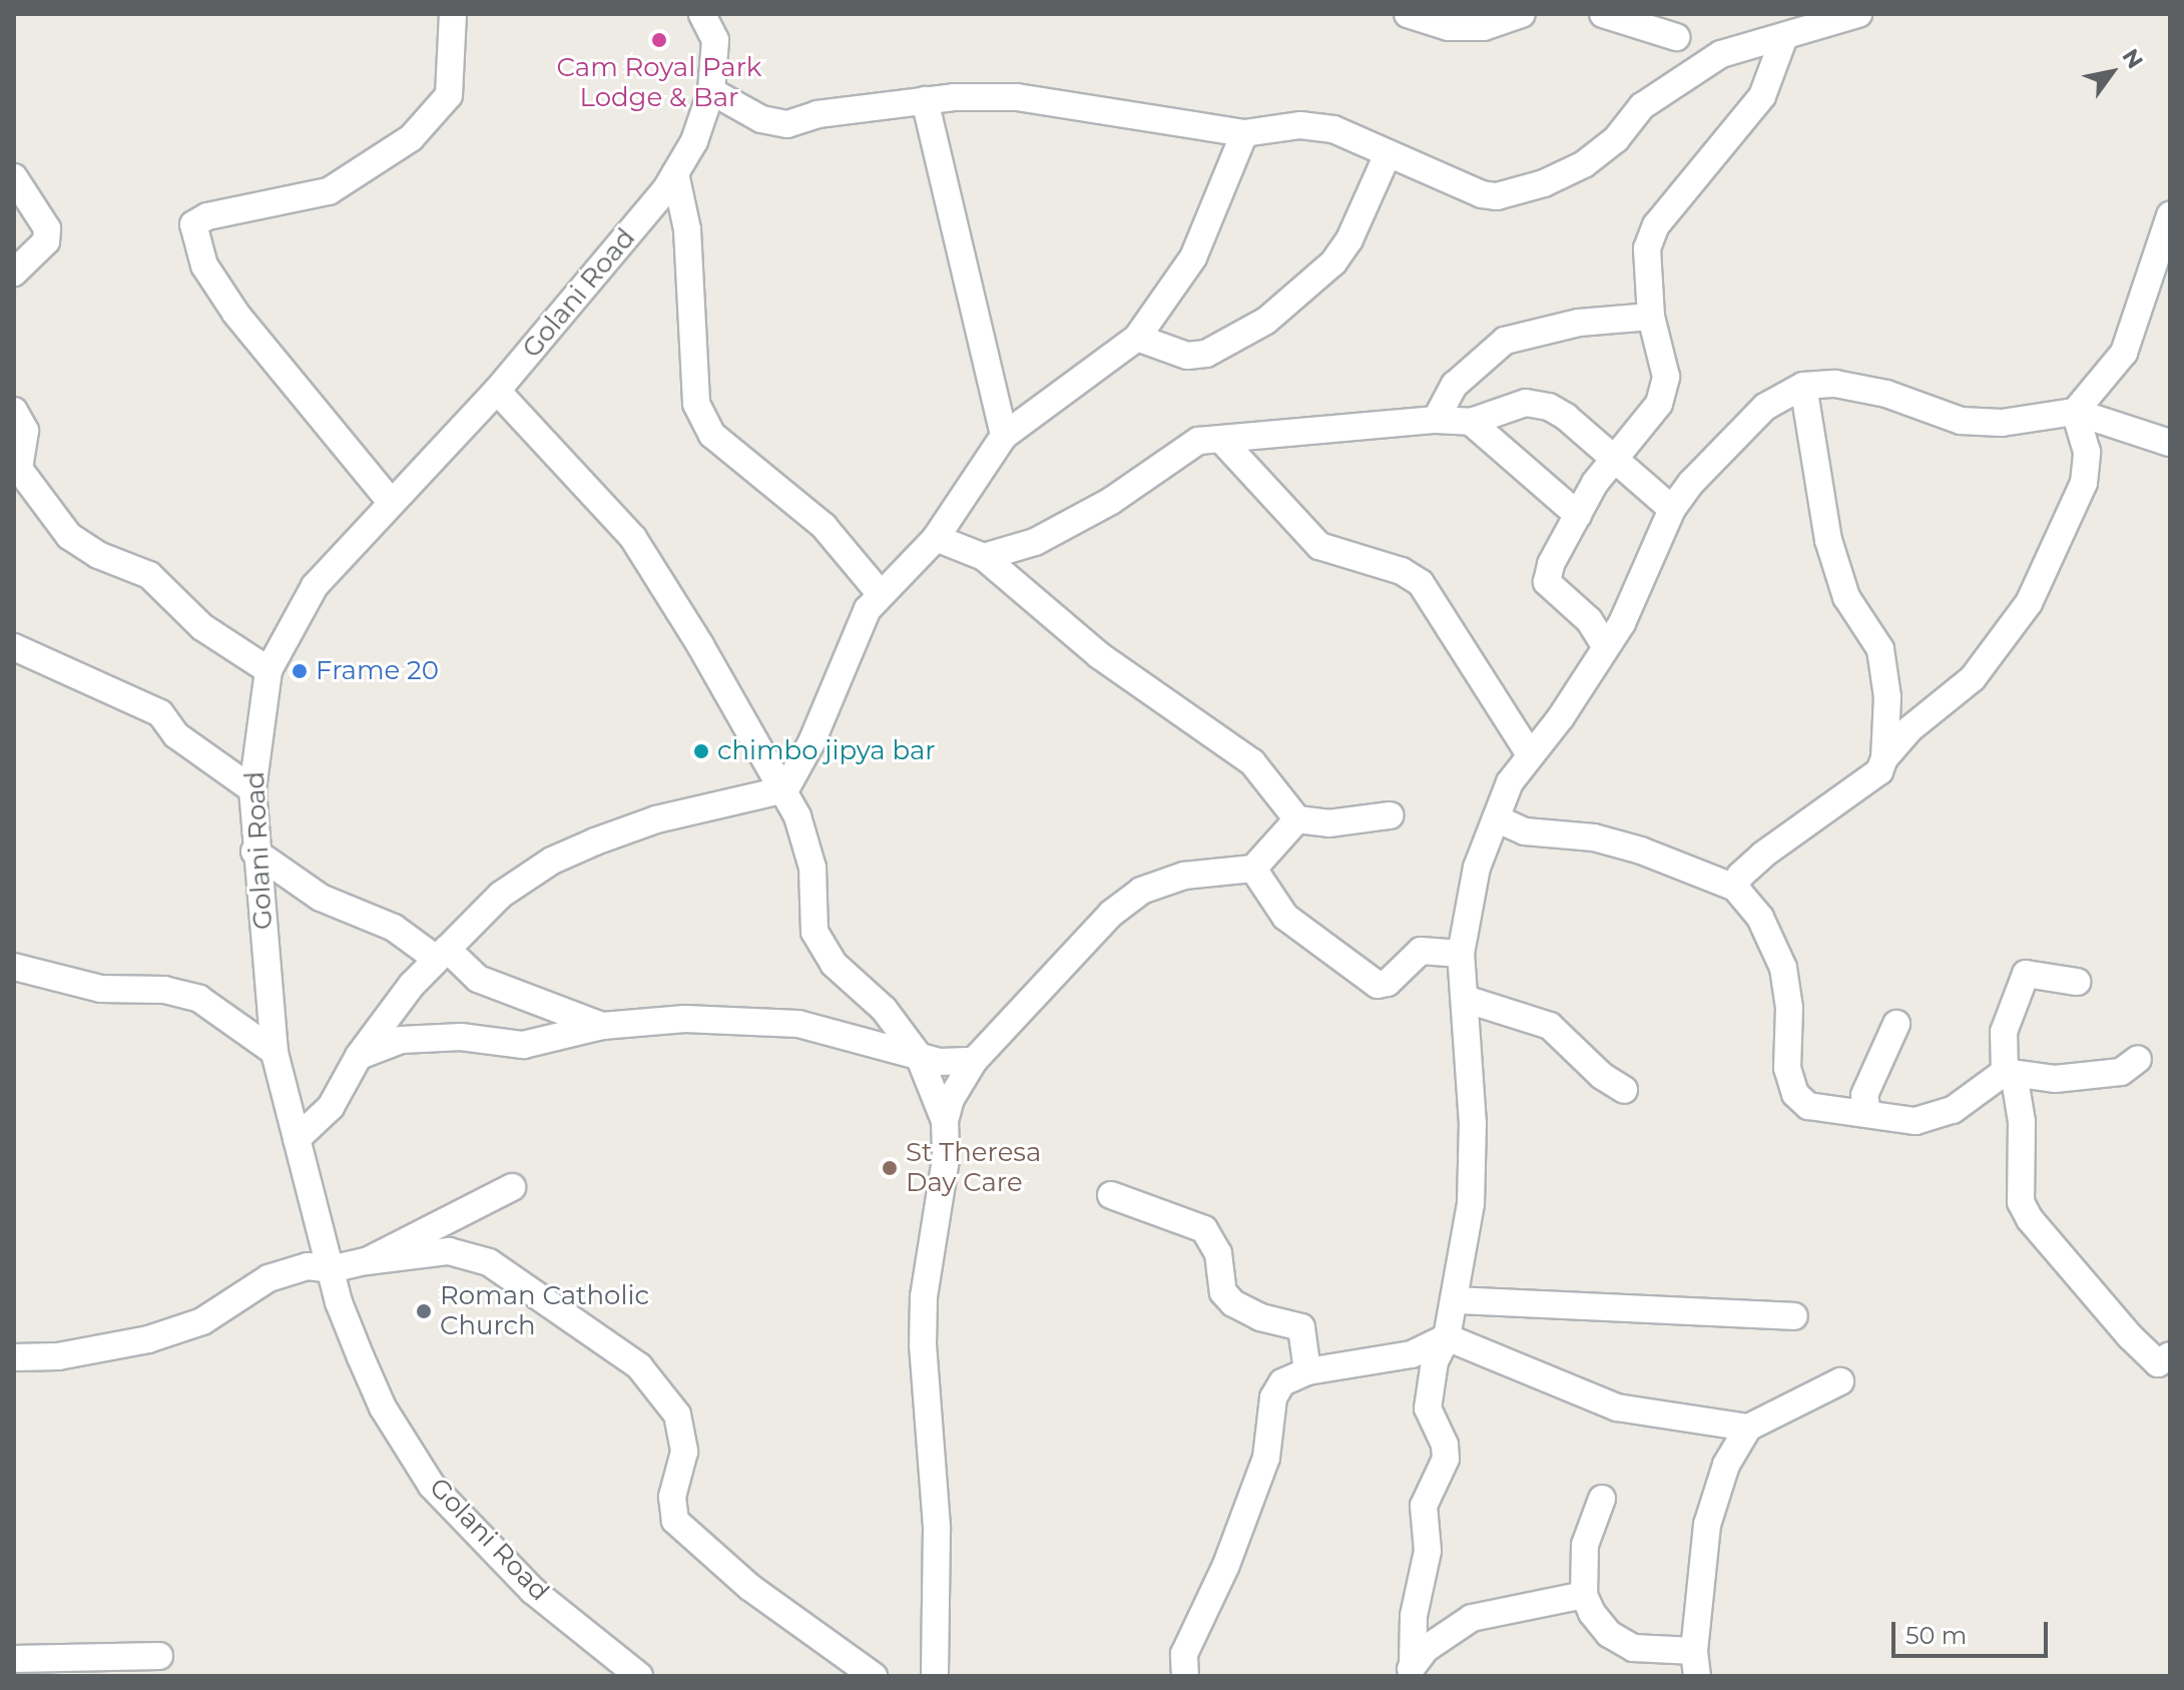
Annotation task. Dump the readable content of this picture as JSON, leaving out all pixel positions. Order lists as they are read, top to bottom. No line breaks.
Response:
{"streets":{"street":["Golani Road"]},"places":["Cam Royal Park Lodge & Bar","Frame 20","chimbo jipya bar","St Theresa Day Care","Roman Catholic Church"],"scale_bar":"50 m","north":"top right"}
